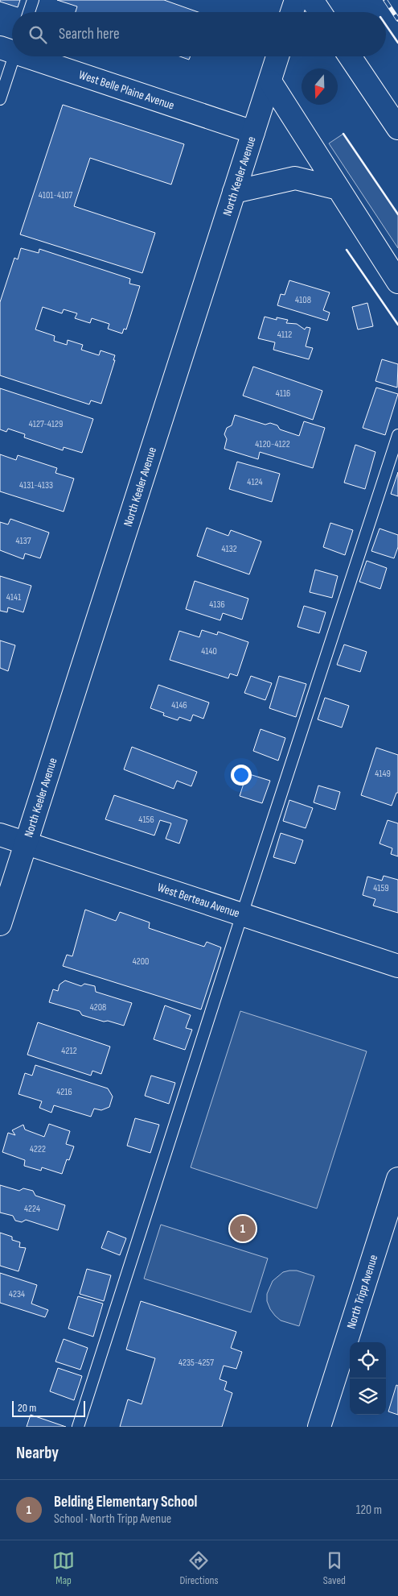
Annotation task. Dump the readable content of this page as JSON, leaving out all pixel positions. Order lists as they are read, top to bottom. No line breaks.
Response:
{"streets":{"main road":["West Belle Plaine Avenue","North Keeler Avenue","West Berteau Avenue","North Tripp Avenue"]},"crossings":[["West Belle Plaine Avenue","North Keeler Avenue"],["North Keeler Avenue","West Berteau Avenue"]],"house_numbers":["4101-4107","4108","4112","4116","4127-4129","4120-4122","4124","4131-4133","4137","4132","4141","4136","4140","4146","4149","4156","4159","4200","4208","4212","4216","4222","4224","4234","4235-4257"],"scale_bar":"20 m","north":"bottom","page":{"search":"Search here","pins":"1","scale":"20 m","heading":"Nearby","list":[{"mark":"1","name":"Belding Elementary School","note":"School · North Tripp Avenue","value":"120 m"}],"nav":["Map","Directions","Saved"]}}
